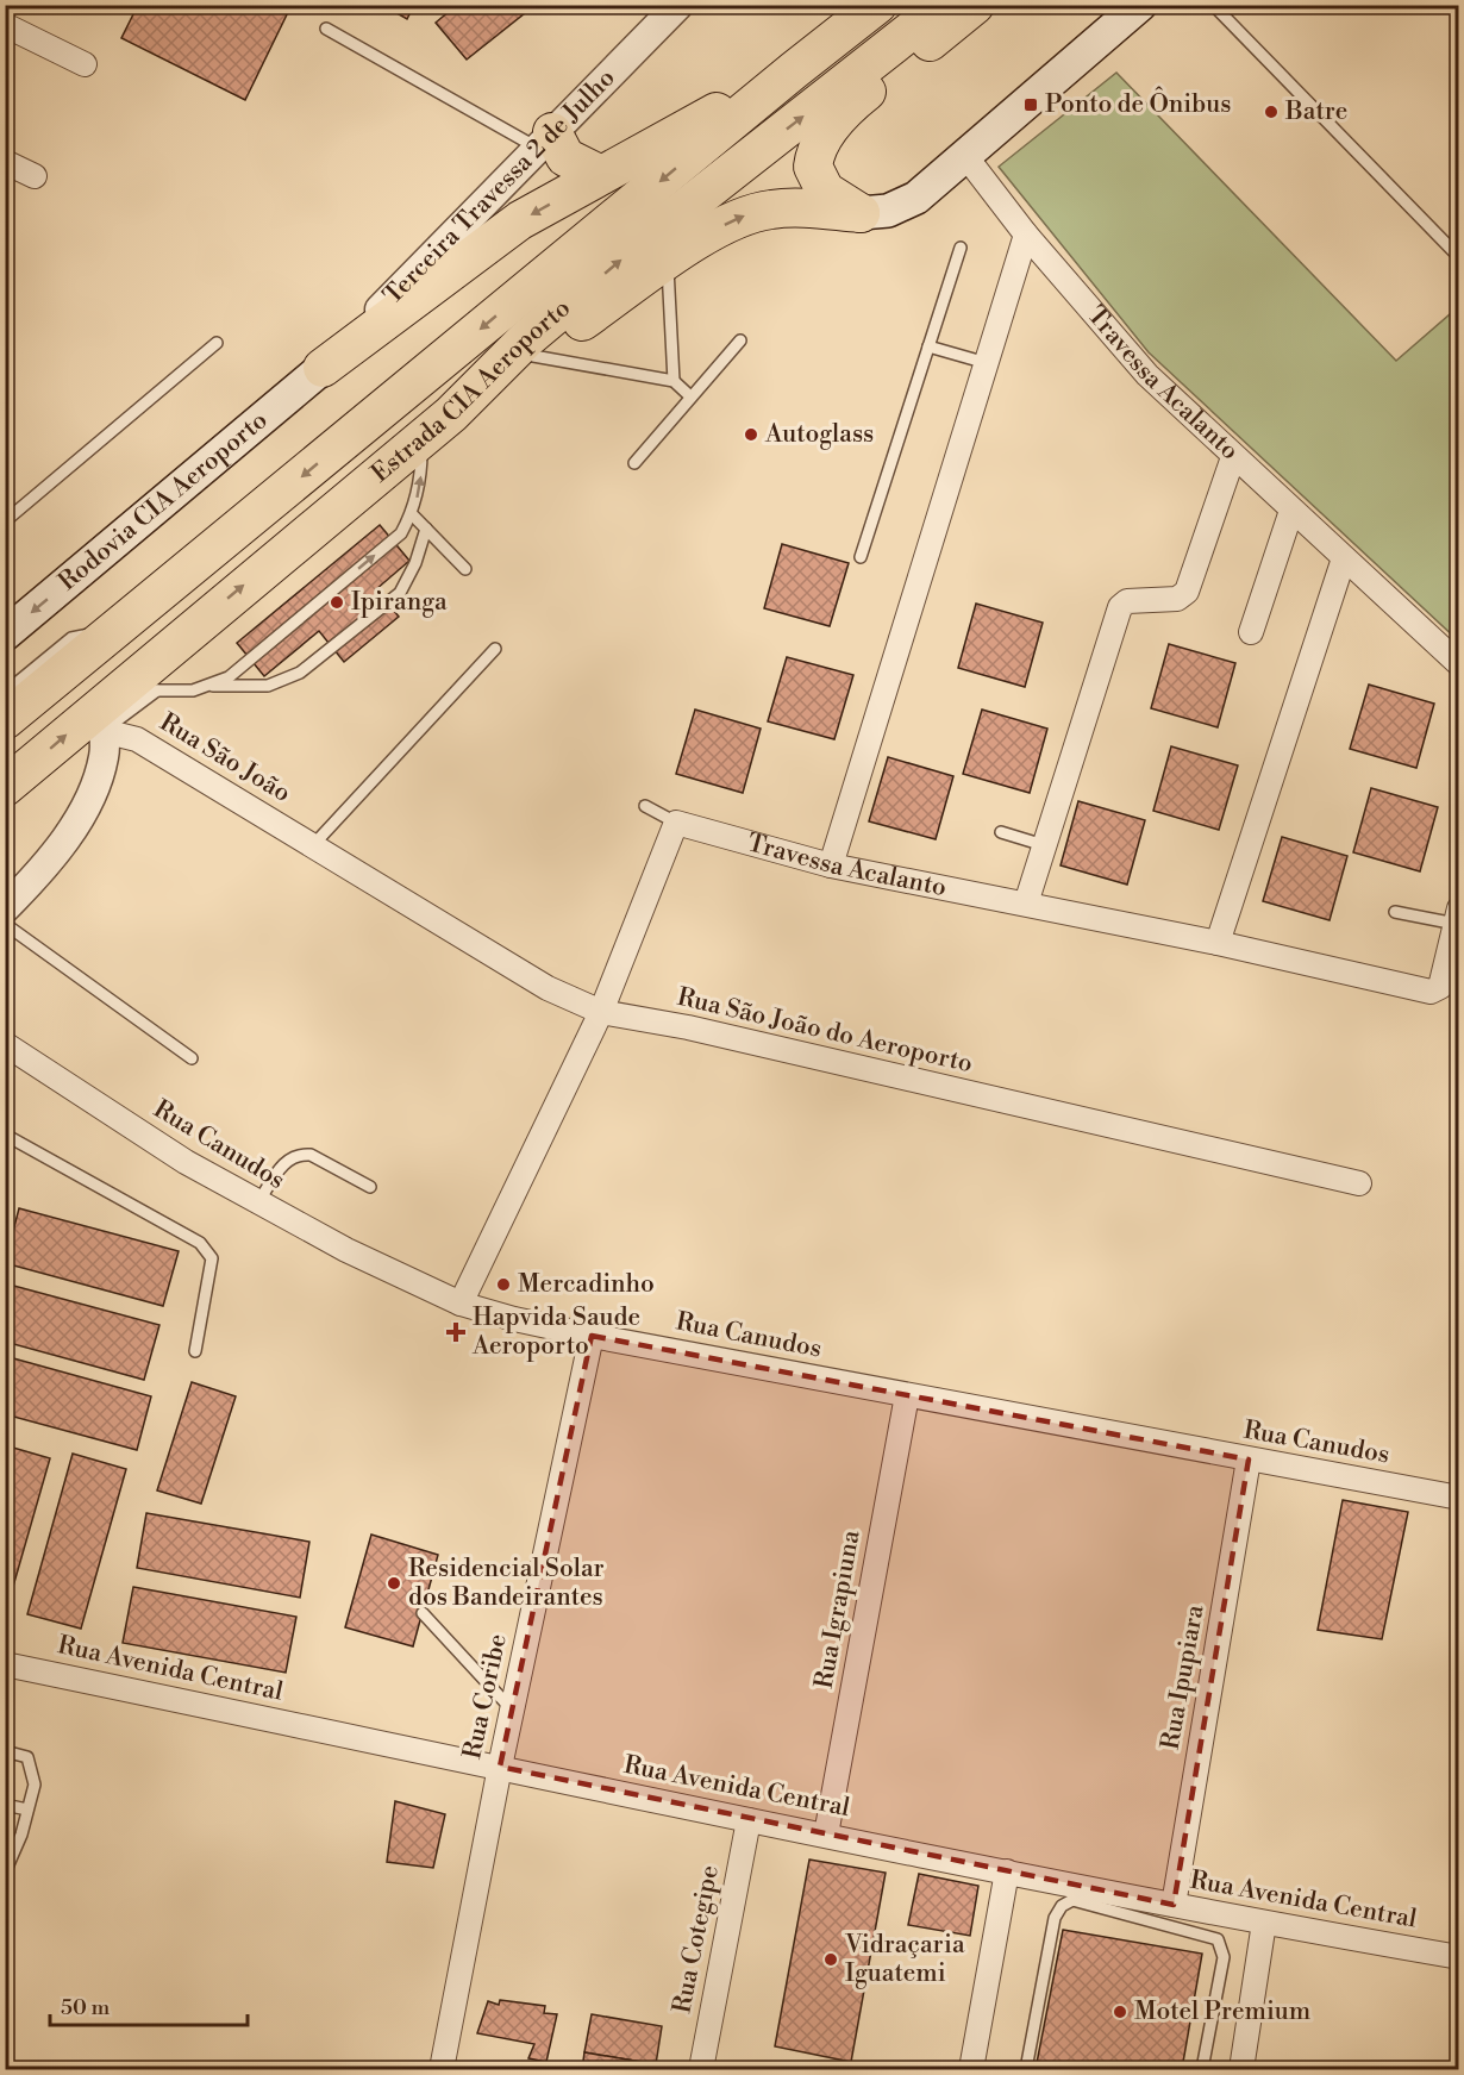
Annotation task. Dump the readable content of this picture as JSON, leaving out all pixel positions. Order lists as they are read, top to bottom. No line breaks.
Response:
{"streets":{"highway":["Estrada CIA Aeroporto"],"main road":["Rodovia CIA Aeroporto"],"street":["Terceira Travessa 2 de Julho","Travessa Acalanto","Rua São João","Rua São João do Aeroporto","Rua Canudos","Rua Igrapiuna","Rua Avenida Central","Rua Ipupiara","Rua Coribe","Rua Cotegipe"]},"crossings":[["Terceira Travessa 2 de Julho","Rodovia CIA Aeroporto"],["Estrada CIA Aeroporto","Rua São João"],["Rua São João","Rua São João do Aeroporto"],["Rua Canudos","Rua Igrapiuna"],["Rua Canudos","Rua Ipupiara"],["Rua Canudos","Rua Coribe"],["Rua Igrapiuna","Rua Avenida Central"],["Rua Avenida Central","Rua Ipupiara"],["Rua Avenida Central","Rua Coribe"],["Rua Avenida Central","Rua Cotegipe"]],"one_way":["Rodovia CIA Aeroporto"],"places":{"transit":["Ponto de Ônibus"],"other":["Batre","Autoglass","Ipiranga","Mercadinho","Residencial Solar dos Bandeirantes","Vidraçaria Iguatemi","Motel Premium"],"health":["Hapvida Saude Aeroporto"]},"scale_bar":"50 m"}
